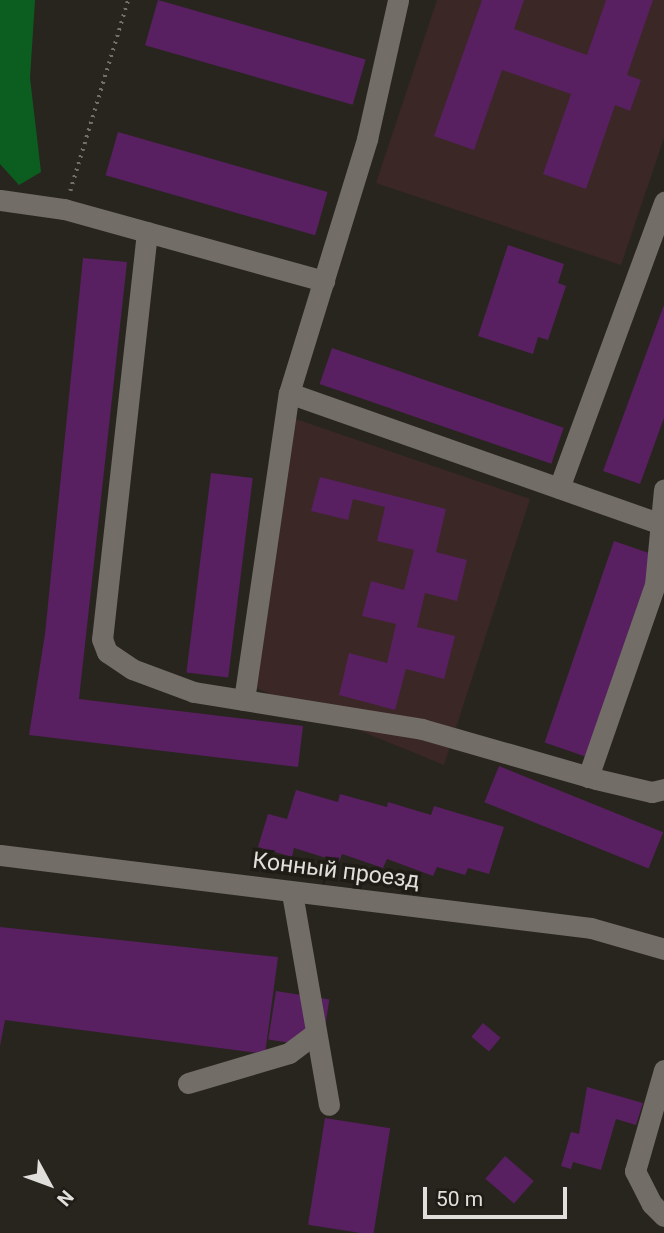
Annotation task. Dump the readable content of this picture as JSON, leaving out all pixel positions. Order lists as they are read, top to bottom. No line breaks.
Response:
{"streets":{"street":["Конный проезд"]},"scale_bar":"50 m","north":"bottom right"}
